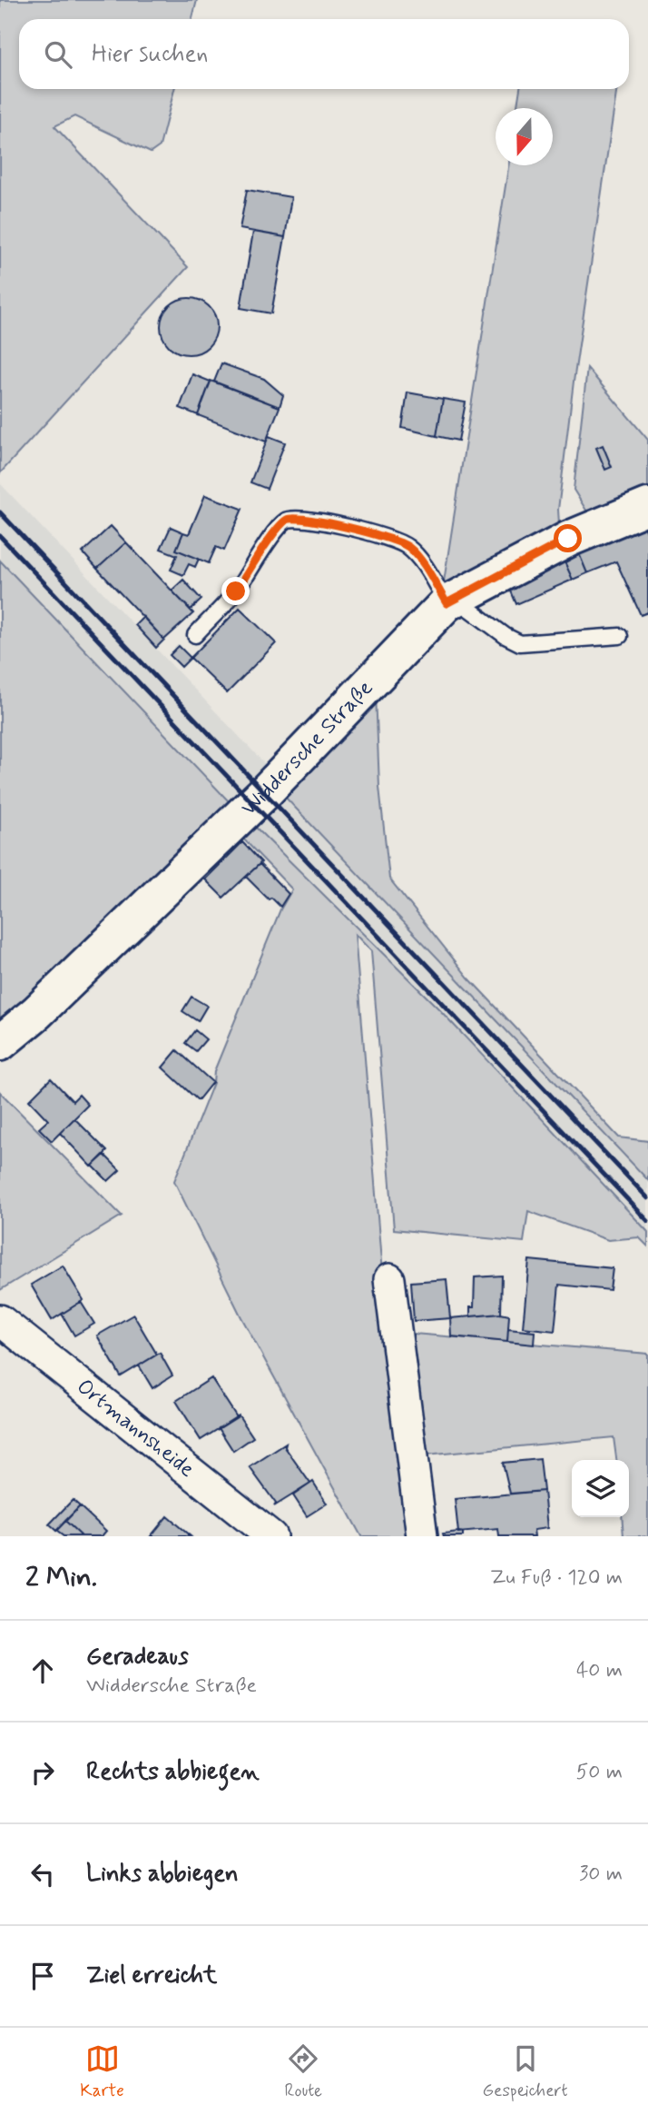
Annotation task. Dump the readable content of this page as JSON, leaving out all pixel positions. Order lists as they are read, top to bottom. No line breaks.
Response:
{"streets":{"street":["Widdersche Straße","Ortmannsheide"]},"north":"bottom","page":{"search":"Hier suchen","heading":["2 Min.","Zu Fuß · 120 m"],"list":[["Geradeaus","Widdersche Straße","40 m"],["Rechts abbiegen","50 m"],["Links abbiegen","30 m"],"Ziel erreicht"],"nav":["Karte","Route","Gespeichert"]}}
